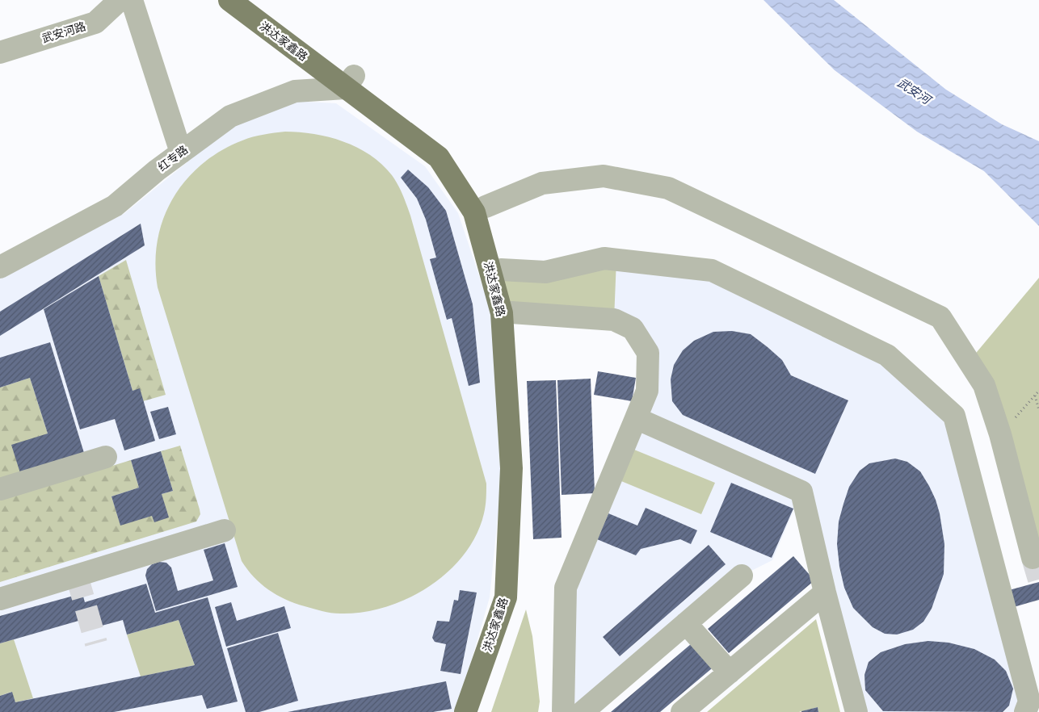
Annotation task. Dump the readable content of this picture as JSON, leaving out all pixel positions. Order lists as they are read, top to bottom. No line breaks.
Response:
{"streets":{"main road":["洪达家鑫路"],"street":["武安河路","红专路"]},"crossings":[["洪达家鑫路","红专路"]],"water":["武安河"]}
